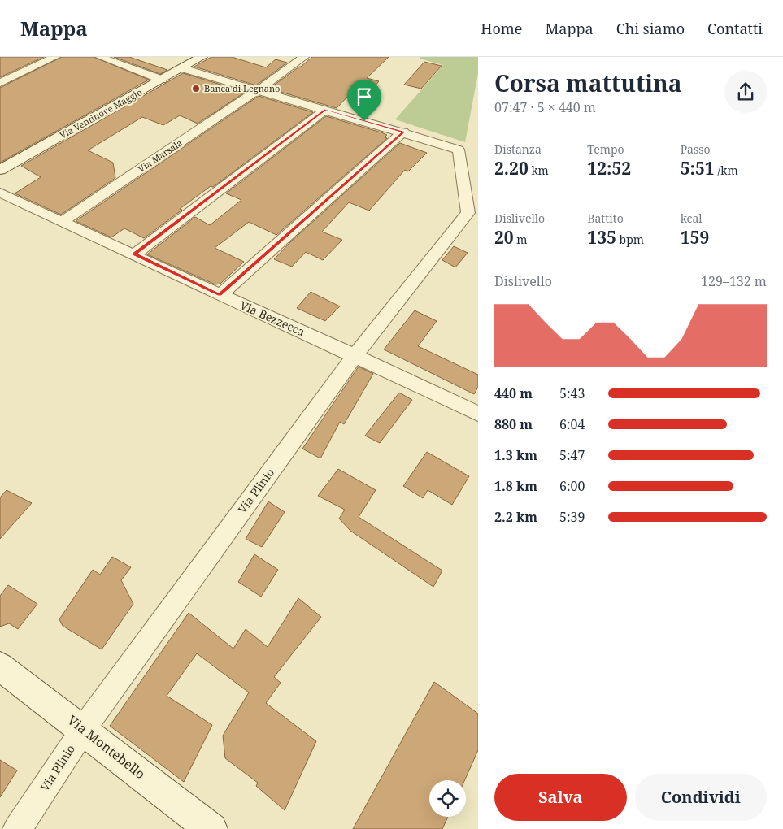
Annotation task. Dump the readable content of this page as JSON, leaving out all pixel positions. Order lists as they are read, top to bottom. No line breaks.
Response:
{"streets":{"street":["Via Ventinove Maggio","Via Marsala","Via Bezzecca","Via Plinio","Via Montebello"]},"crossings":[["Via Marsala","Via Bezzecca"],["Via Bezzecca","Via Plinio"],["Via Plinio","Via Montebello"]],"places":["Banca di Legnano"],"page":{"header":"Mappa","nav":["Home","Mappa","Chi siamo","Contatti"],"heading":["Corsa mattutina","07:47 · 5 × 440 m"],"stats":[["Distanza","2.20 km"],["Tempo","12:52"],["Passo","5:51 /km"],["Dislivello","20 m"],["Battito","135 bpm"],["kcal","159"]],"chart":["Dislivello","129–132 m"],"list":[{"name":"440 m","note":"5:43"},{"name":"880 m","note":"6:04"},{"name":"1.3 km","note":"5:47"},{"name":"1.8 km","note":"6:00"},{"name":"2.2 km","note":"5:39"}],"buttons":["Salva","Condividi"]}}
